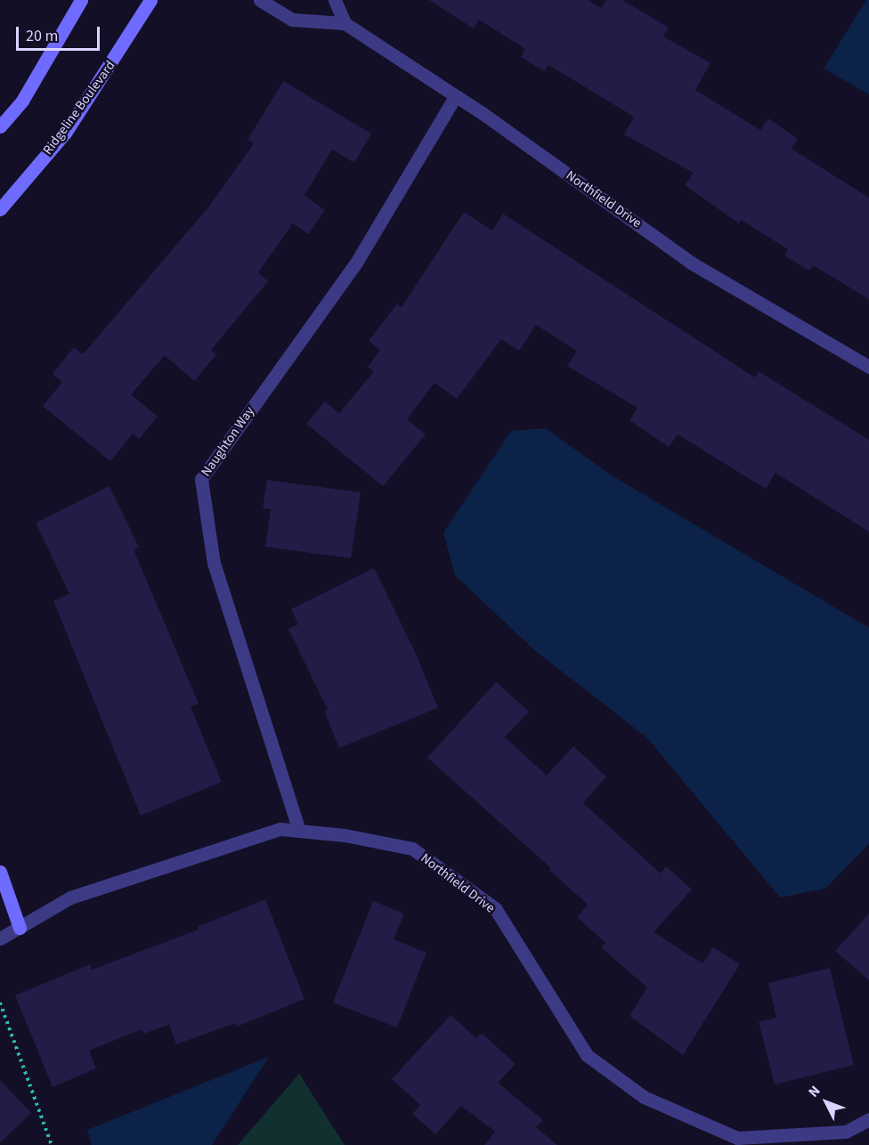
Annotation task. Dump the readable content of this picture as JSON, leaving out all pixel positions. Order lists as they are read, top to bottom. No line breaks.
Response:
{"streets":{"street":["Ridgeline Boulevard","Northfield Drive","Naughton Way"]},"crossings":[["Northfield Drive","Naughton Way"]],"scale_bar":"20 m","north":"top left"}
